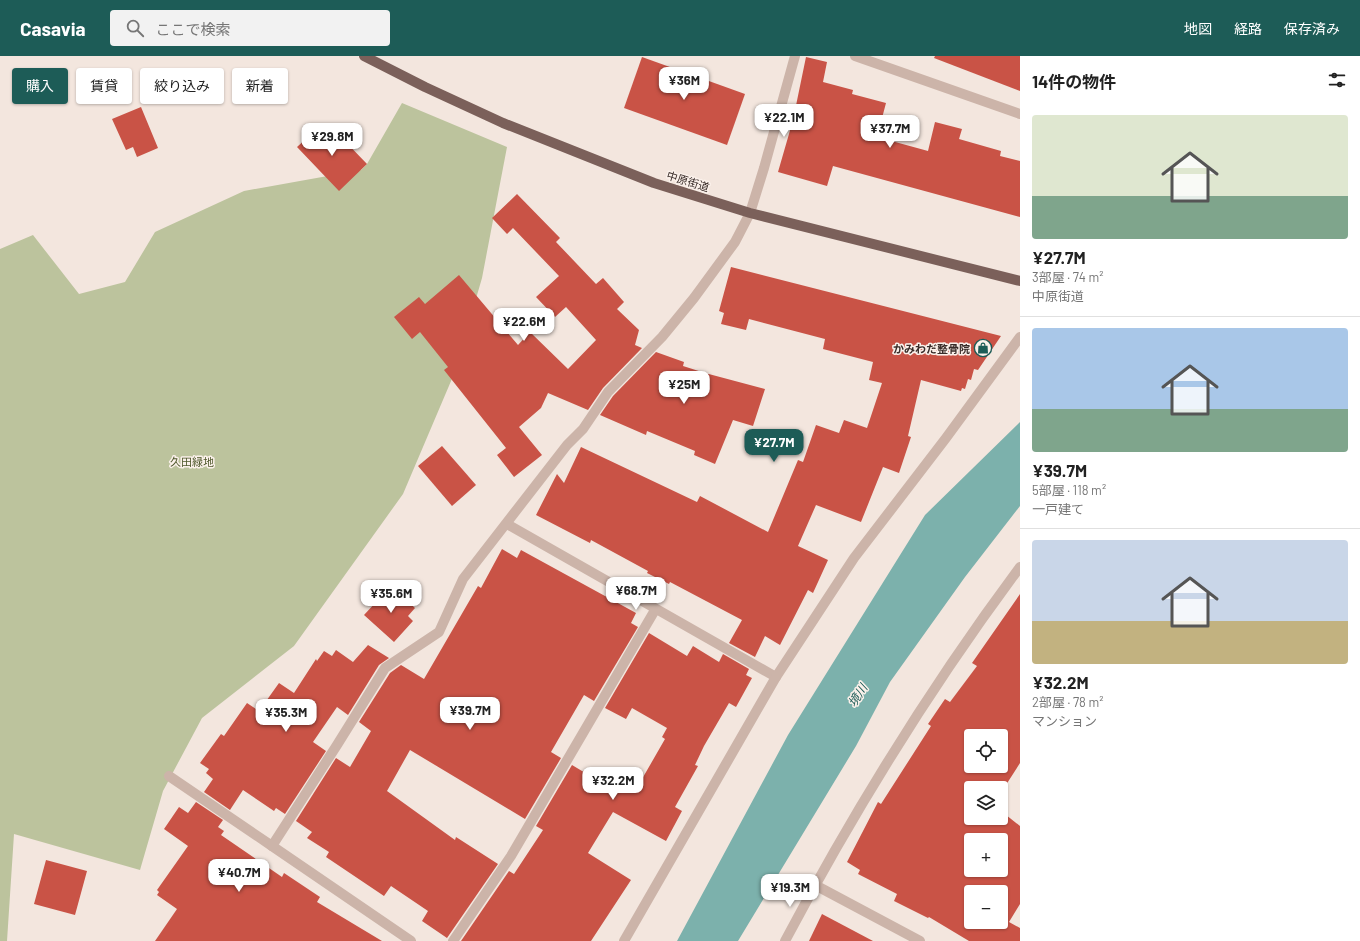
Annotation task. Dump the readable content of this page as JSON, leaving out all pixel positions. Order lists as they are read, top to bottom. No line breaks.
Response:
{"streets":{"main road":["中原街道"]},"water":["境川"],"parks":["久田緑地"],"places":{"shop":["かみわだ整骨院"]},"page":{"header":"Casavia","search":"ここで検索","nav":["地図","経路","保存済み"],"heading":"14件の物件","price":["¥36M","¥22.1M","¥37.7M","¥29.8M","¥22.6M","¥25M","¥27.7M","¥68.7M","¥35.6M","¥39.7M","¥35.3M","¥32.2M","¥40.7M","¥19.3M"],"chip":["購入","賃貸","絞り込み","新着"],"list":[{"name":"¥27.7M","note":"3部屋 · 74 m² · 中原街道"},{"name":"¥39.7M","note":"5部屋 · 118 m² · 一戸建て"},{"name":"¥32.2M","note":"2部屋 · 78 m² · マンション"}],"map_buttons":["+","−"]}}
